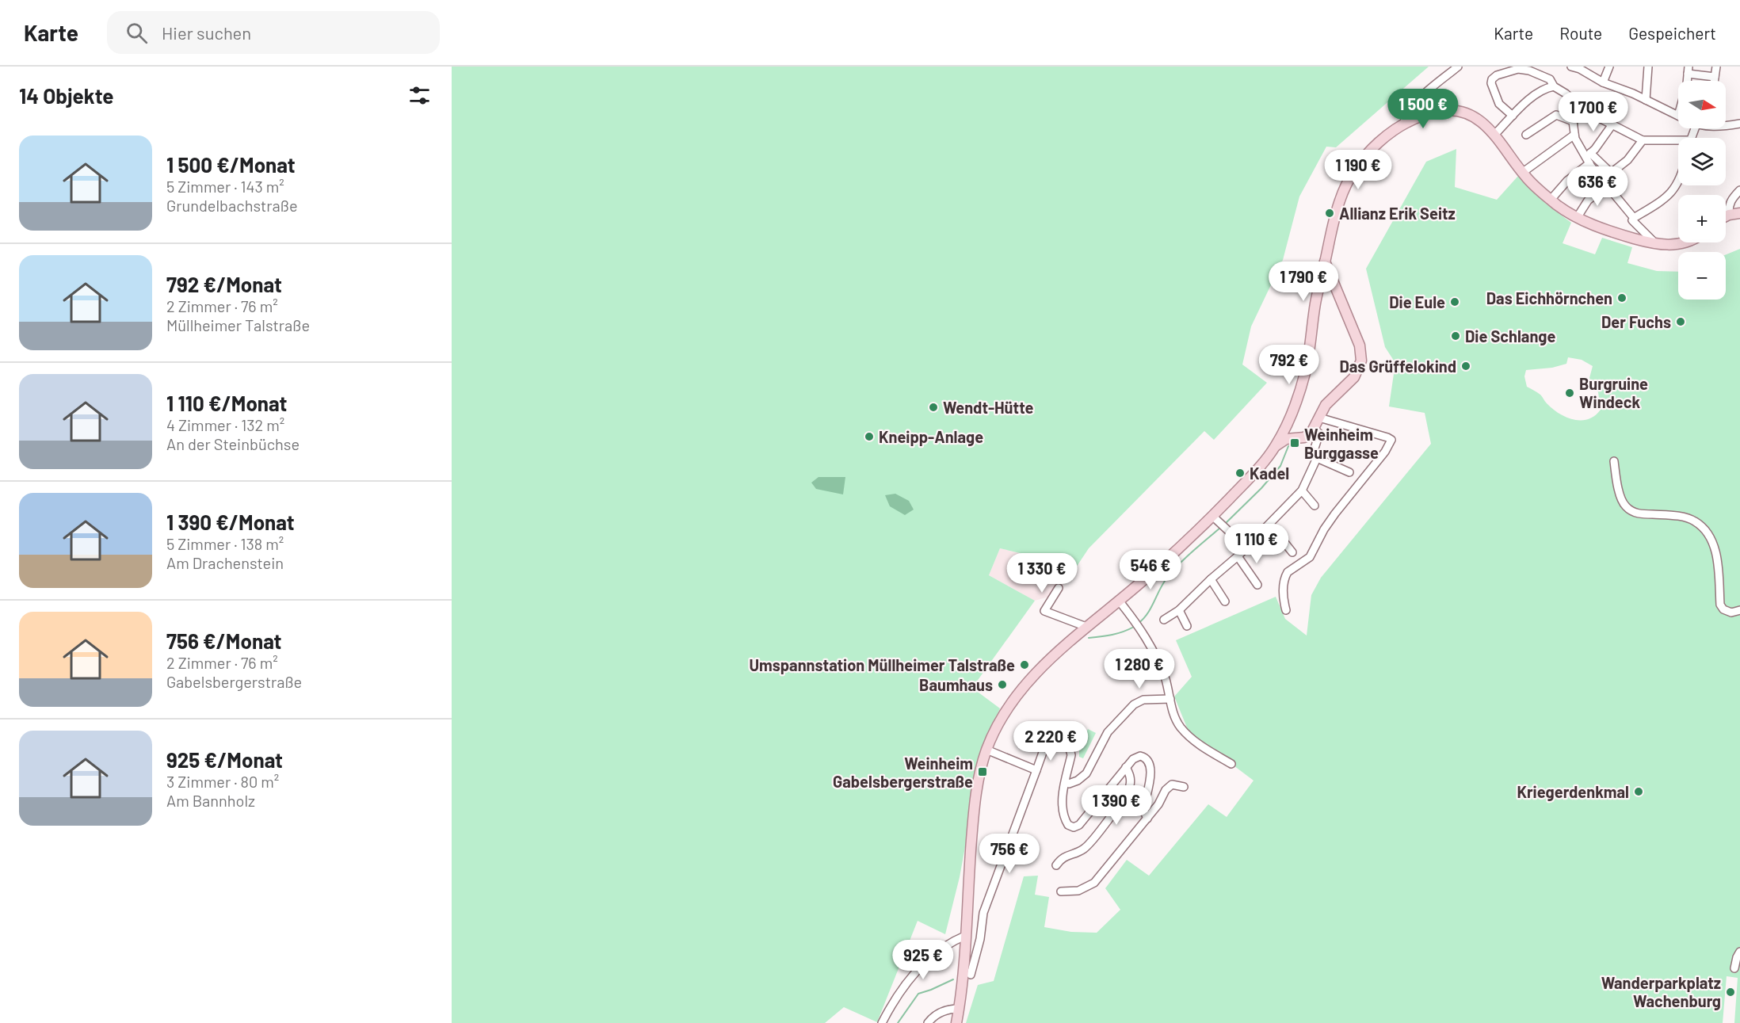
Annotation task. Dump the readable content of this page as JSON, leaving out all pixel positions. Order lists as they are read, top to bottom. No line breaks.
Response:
{"places":{"other":["Allianz Erik Seitz","Das Eichhörnchen","Die Eule","Der Fuchs","Die Schlange","Das Grüffelokind","Burgruine Windeck","Wendt-Hütte","Kneipp-Anlage","Kadel","Umspannstation Müllheimer Talstraße","Baumhaus","Kriegerdenkmal","Wanderparkplatz Wachenburg"],"transit":["Weinheim Burggasse","Weinheim Gabelsbergerstraße"]},"north":"right","page":{"header":"Karte","search":"Hier suchen","nav":["Karte","Route","Gespeichert"],"heading":"14 Objekte","map_buttons":["+","−"],"price":["1 500 €","1 700 €","1 190 €","636 €","1 790 €","792 €","1 110 €","546 €","1 330 €","1 280 €","2 220 €","1 390 €","756 €","925 €"],"list":[{"name":"1 500 €/Monat","note":"5 Zimmer · 143 m² · Grundelbachstraße"},{"name":"792 €/Monat","note":"2 Zimmer · 76 m² · Müllheimer Talstraße"},{"name":"1 110 €/Monat","note":"4 Zimmer · 132 m² · An der Steinbüchse"},{"name":"1 390 €/Monat","note":"5 Zimmer · 138 m² · Am Drachenstein"},{"name":"756 €/Monat","note":"2 Zimmer · 76 m² · Gabelsbergerstraße"},{"name":"925 €/Monat","note":"3 Zimmer · 80 m² · Am Bannholz"}]}}
